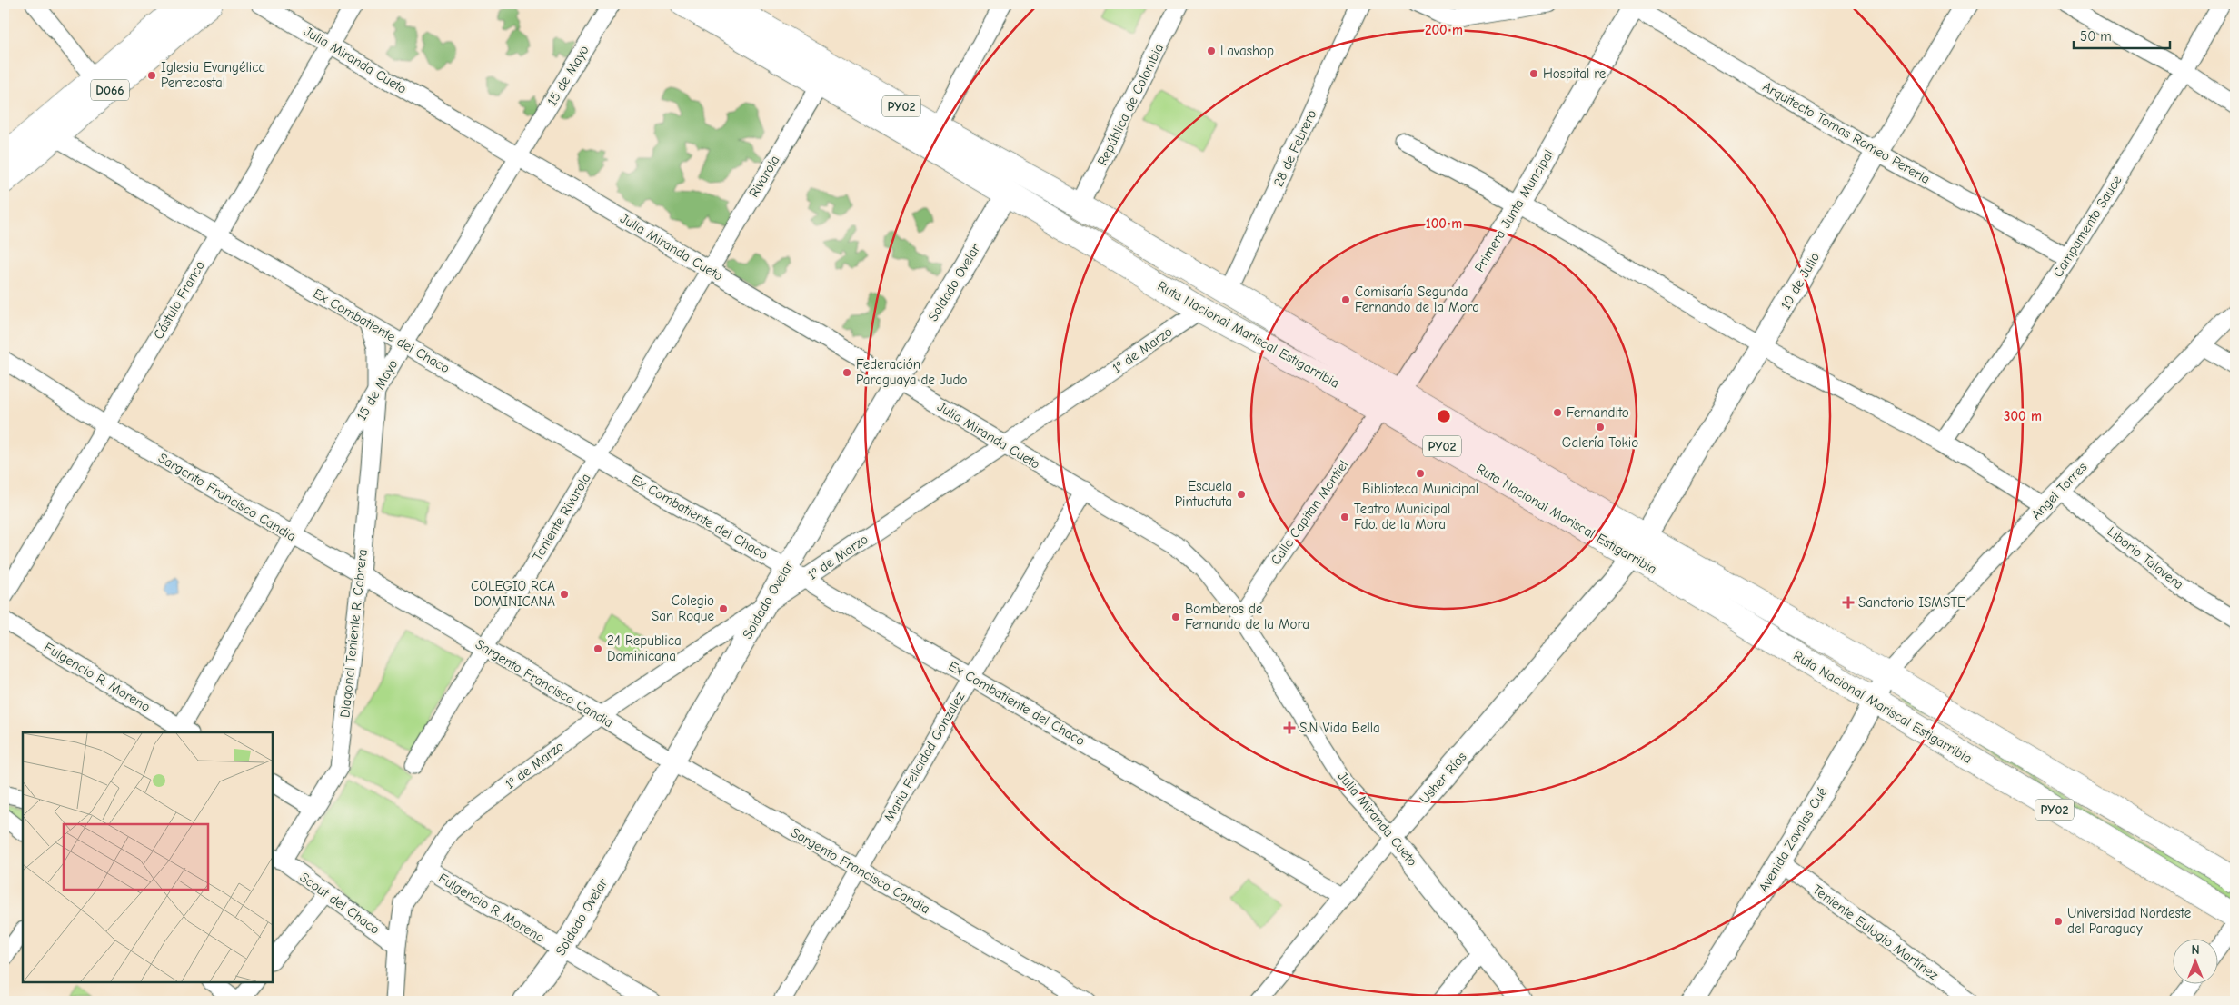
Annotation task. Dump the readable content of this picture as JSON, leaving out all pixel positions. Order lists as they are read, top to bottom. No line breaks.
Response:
{"streets":{"highway":["D066","PY02","Ruta Nacional Mariscal Estigarribia"],"main road":["Julia Miranda Cueto","Primera Junta Muncipal","10 de Julio","Soldado Ovelar","Usher Ríos","Avenida Zavalas Cué"],"street":["15 de Mayo","República de Colombia","Arquitecto Tomas Romeo Pereria","28 de Febrero","Rivarola","Campamento Sauce","Cástulo Franco","Ex Combatiente del Chaco","1º de Marzo","Angel Torres","Sargento Francisco Candia","Calle Capitan Montiel","Teniente Rivarola","Liborio Talavera","Diagonal Teniente R. Cabrera","Fulgencio R. Moreno","Maria Felicidad Gonzalez","Scout del Chaco","Teniente Eulogio Martínez"]},"crossings":[["Julia Miranda Cueto","15 de Mayo"],["Julia Miranda Cueto","Rivarola"],["Julia Miranda Cueto","Soldado Ovelar"],["Julia Miranda Cueto","Cástulo Franco"],["Julia Miranda Cueto","1º de Marzo"],["Julia Miranda Cueto","Calle Capitan Montiel"],["Julia Miranda Cueto","Teniente Rivarola"],["Julia Miranda Cueto","Maria Felicidad Gonzalez"],["Julia Miranda Cueto","Usher Ríos"],["15 de Mayo","Ex Combatiente del Chaco"],["15 de Mayo","Sargento Francisco Candia"],["15 de Mayo","Diagonal Teniente R. Cabrera"],["15 de Mayo","Fulgencio R. Moreno"],["D066","Ex Combatiente del Chaco"],["República de Colombia","Ruta Nacional Mariscal Estigarribia"],["Arquitecto Tomas Romeo Pereria","Primera Junta Muncipal"],["Arquitecto Tomas Romeo Pereria","Campamento Sauce"],["Arquitecto Tomas Romeo Pereria","10 de Julio"],["28 de Febrero","Ruta Nacional Mariscal Estigarribia"],["Rivarola","Ruta Nacional Mariscal Estigarribia"],["Rivarola","Teniente Rivarola"],["Primera Junta Muncipal","Ruta Nacional Mariscal Estigarribia"],["Primera Junta Muncipal","Calle Capitan Montiel"],["10 de Julio","Ruta Nacional Mariscal Estigarribia"],["10 de Julio","Usher Ríos"],["Soldado Ovelar","Ex Combatiente del Chaco"],["Soldado Ovelar","Ruta Nacional Mariscal Estigarribia"],["Soldado Ovelar","1º de Marzo"],["Soldado Ovelar","Sargento Francisco Candia"],["Soldado Ovelar","Fulgencio R. Moreno"],["Cástulo Franco","Ex Combatiente del Chaco"],["Cástulo Franco","Sargento Francisco Candia"],["Ex Combatiente del Chaco","1º de Marzo"],["Ex Combatiente del Chaco","Teniente Rivarola"],["Ex Combatiente del Chaco","Diagonal Teniente R. Cabrera"],["Ex Combatiente del Chaco","Maria Felicidad Gonzalez"],["Ex Combatiente del Chaco","Usher Ríos"],["Ruta Nacional Mariscal Estigarribia","1º de Marzo"],["Ruta Nacional Mariscal Estigarribia","Angel Torres"],["Ruta Nacional Mariscal Estigarribia","Calle Capitan Montiel"],["Ruta Nacional Mariscal Estigarribia","Usher Ríos"],["Ruta Nacional Mariscal Estigarribia","Avenida Zavalas Cué"],["1º de Marzo","Sargento Francisco Candia"],["1º de Marzo","Fulgencio R. Moreno"],["1º de Marzo","Scout del Chaco"],["Angel Torres","Liborio Talavera"],["Angel Torres","Avenida Zavalas Cué"],["Sargento Francisco Candia","Teniente Rivarola"],["Sargento Francisco Candia","Diagonal Teniente R. Cabrera"],["Sargento Francisco Candia","Maria Felicidad Gonzalez"],["Diagonal Teniente R. Cabrera","Scout del Chaco"],["Avenida Zavalas Cué","Teniente Eulogio Martínez"]],"places":{"other":["Lavashop","Hospital re","Iglesia Evangélica Pentecostal","Comisaría Segunda Fernando de la Mora","Federación Paraguaya de Judo","Fernandito","Galería Tokio","Biblioteca Municipal","Escuela Pintuatuta","Teatro Municipal Fdo. de la Mora","COLEGIO RCA DOMINICANA","Colegio San Roque","Bomberos de Fernando de la Mora","24 Republica Dominicana","Universidad Nordeste del Paraguay"],"health":["Sanatorio ISMSTE","S.N Vida Bella"]},"scale_bar":"50 m","north":"top","rings":["200 m","100 m","300 m"]}
